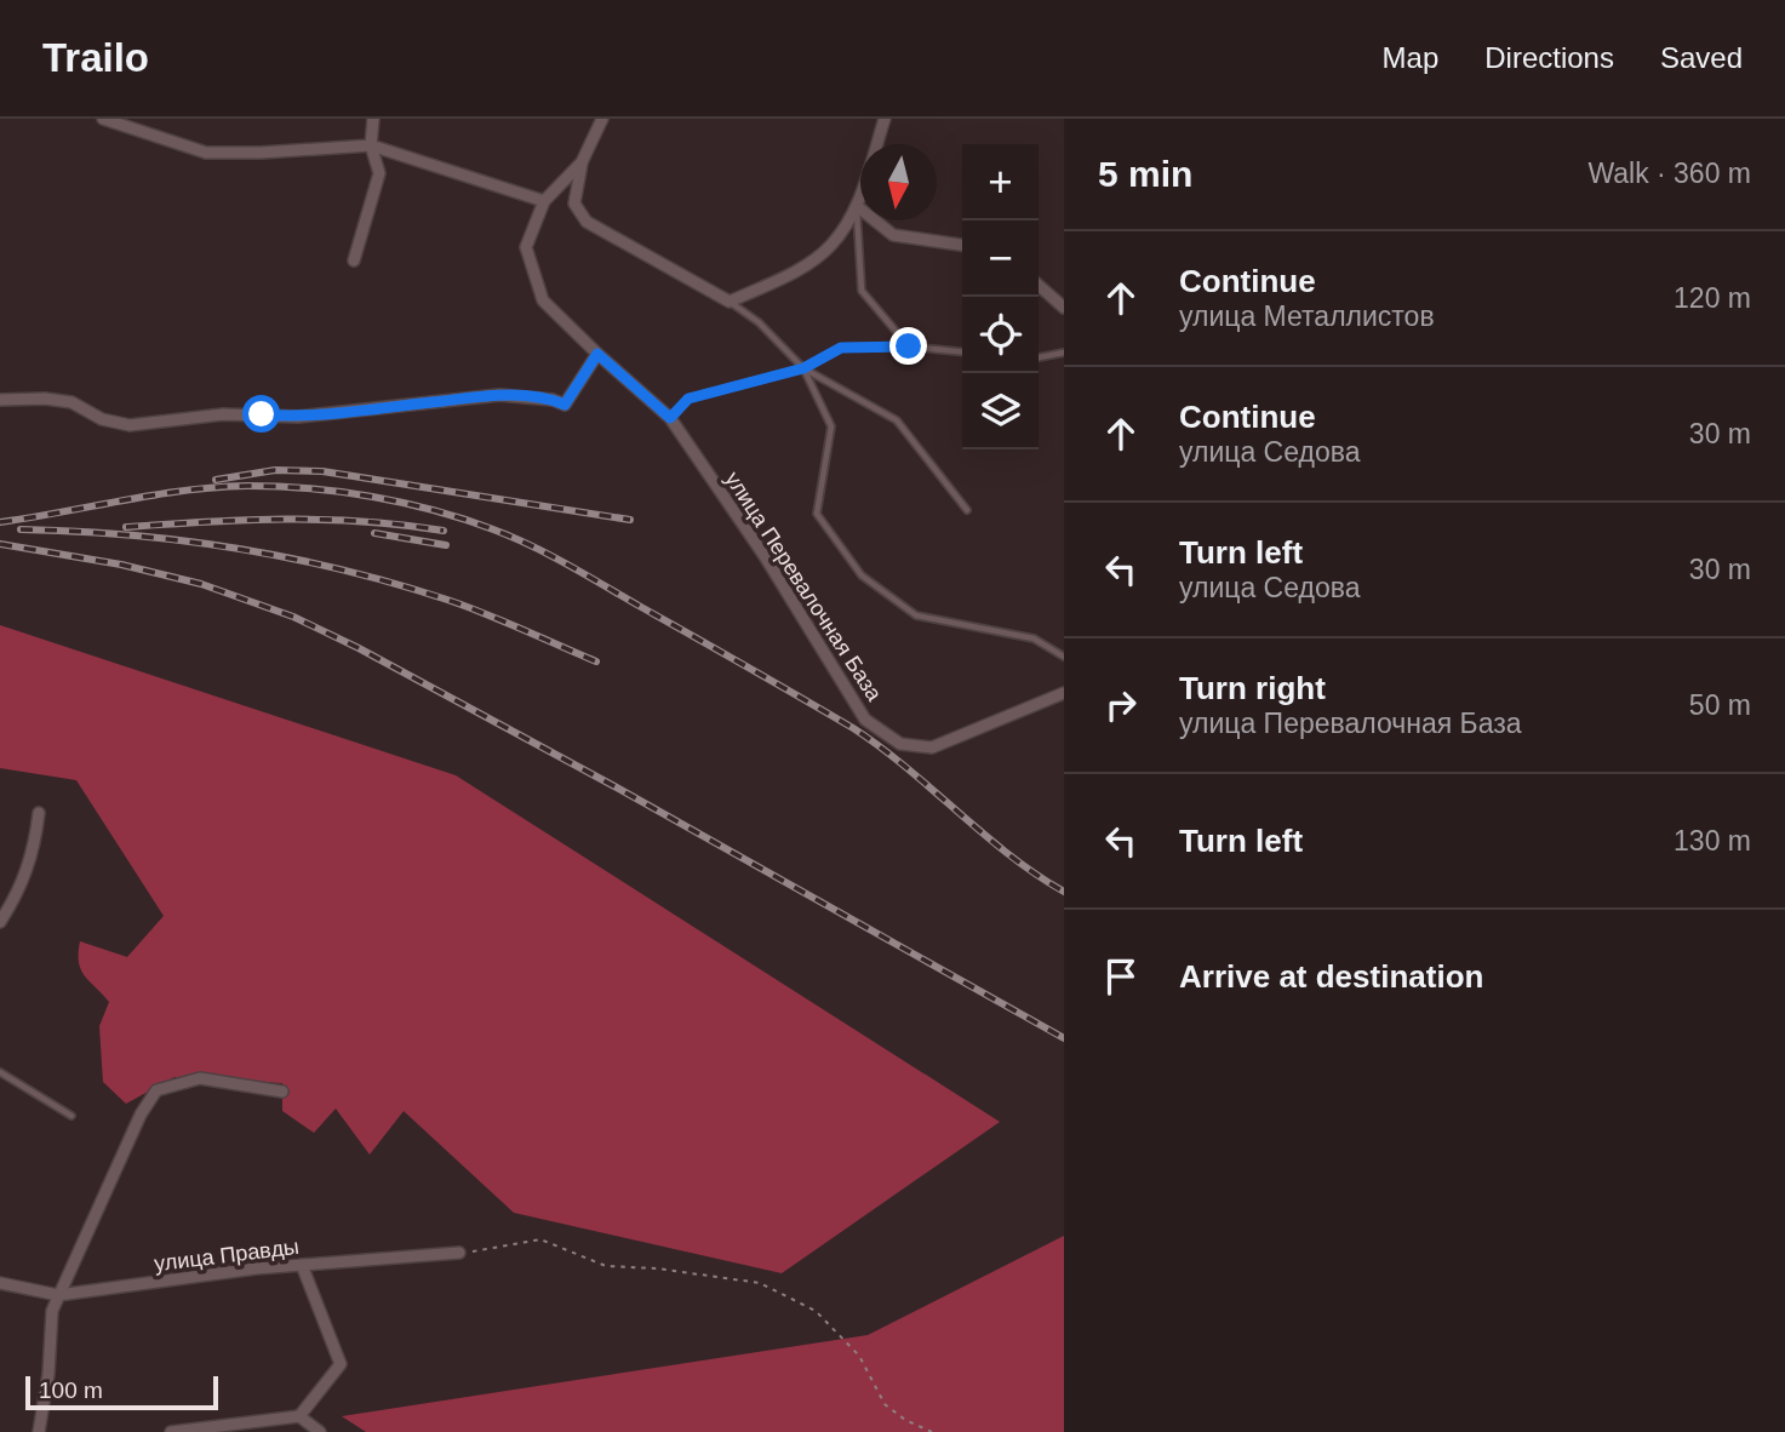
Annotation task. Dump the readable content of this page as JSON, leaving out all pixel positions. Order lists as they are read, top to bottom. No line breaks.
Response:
{"streets":{"street":["улица Перевалочная База","улица Правды"]},"scale_bar":"100 m","north":"bottom","page":{"header":"Trailo","nav":["Map","Directions","Saved"],"heading":["5 min","Walk · 360 m"],"map_buttons":["+","−"],"list":[["Continue","улица Металлистов","120 m"],["Continue","улица Седова","30 m"],["Turn left","улица Седова","30 m"],["Turn right","улица Перевалочная База","50 m"],["Turn left","130 m"],"Arrive at destination"],"scale":"100 m"}}
